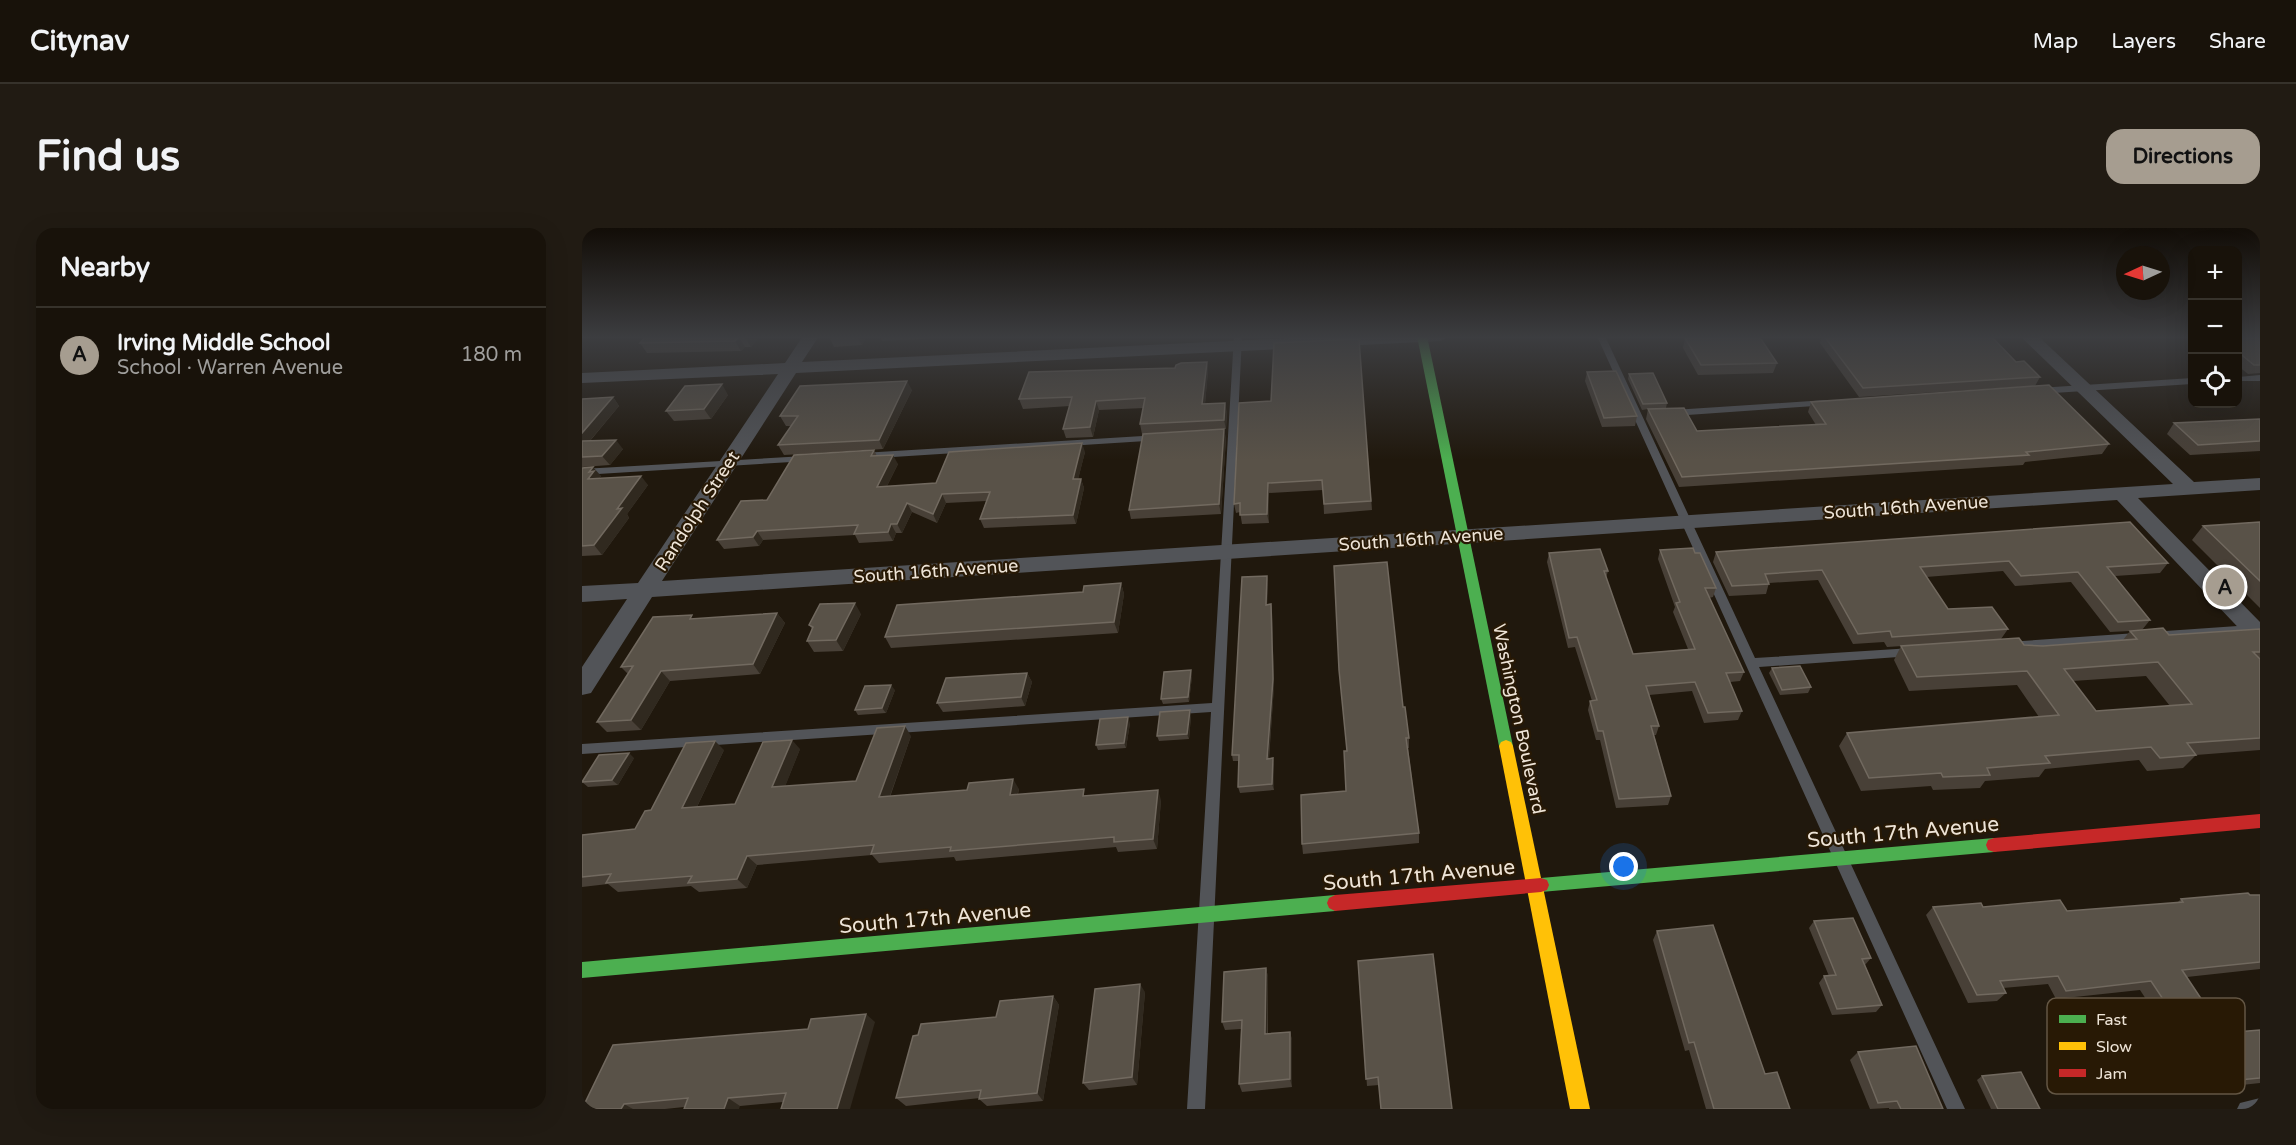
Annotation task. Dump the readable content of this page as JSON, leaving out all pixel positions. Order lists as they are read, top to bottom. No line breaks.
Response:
{"streets":{"street":["South 16th Avenue","Randolph Street","Washington Boulevard","South 17th Avenue"]},"crossings":[["South 16th Avenue","Randolph Street"],["South 16th Avenue","Washington Boulevard"],["Washington Boulevard","South 17th Avenue"]],"legend":["Fast","Slow","Jam"],"north":"left","page":{"header":"Citynav","nav":["Map","Layers","Share"],"buttons":"Directions","title":"Find us","heading":"Nearby","map_buttons":["+","−"],"list":[{"mark":"A","name":"Irving Middle School","note":"School · Warren Avenue","value":"180 m"}],"pins":"A"}}
